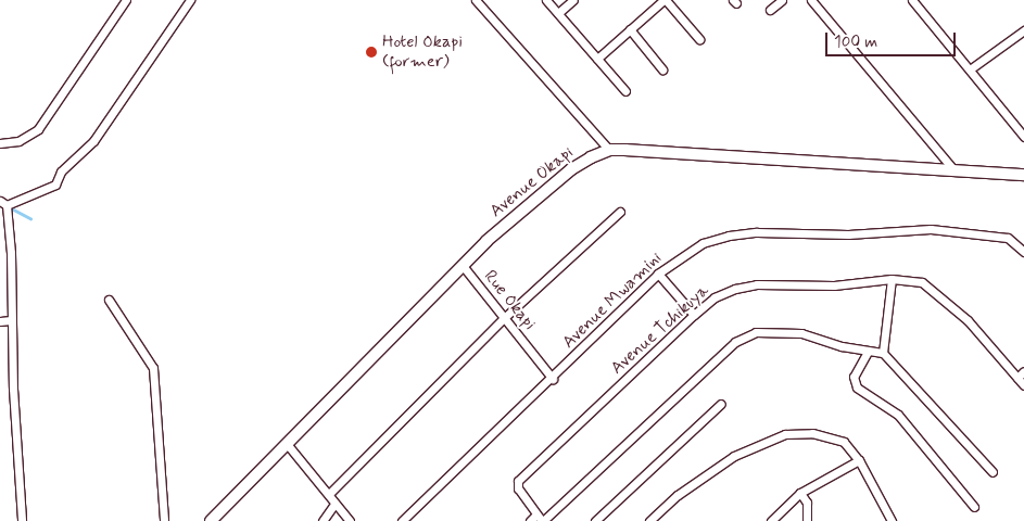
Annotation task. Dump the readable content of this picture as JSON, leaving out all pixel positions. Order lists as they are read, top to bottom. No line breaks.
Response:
{"streets":{"street":["Avenue Okapi","Rue Okapi","Avenue Mwamini","Avenue Tchikuya"]},"crossings":[["Avenue Okapi","Rue Okapi"],["Rue Okapi","Avenue Mwamini"]],"places":["Hotel Okapi (former)"],"scale_bar":"100 m"}
